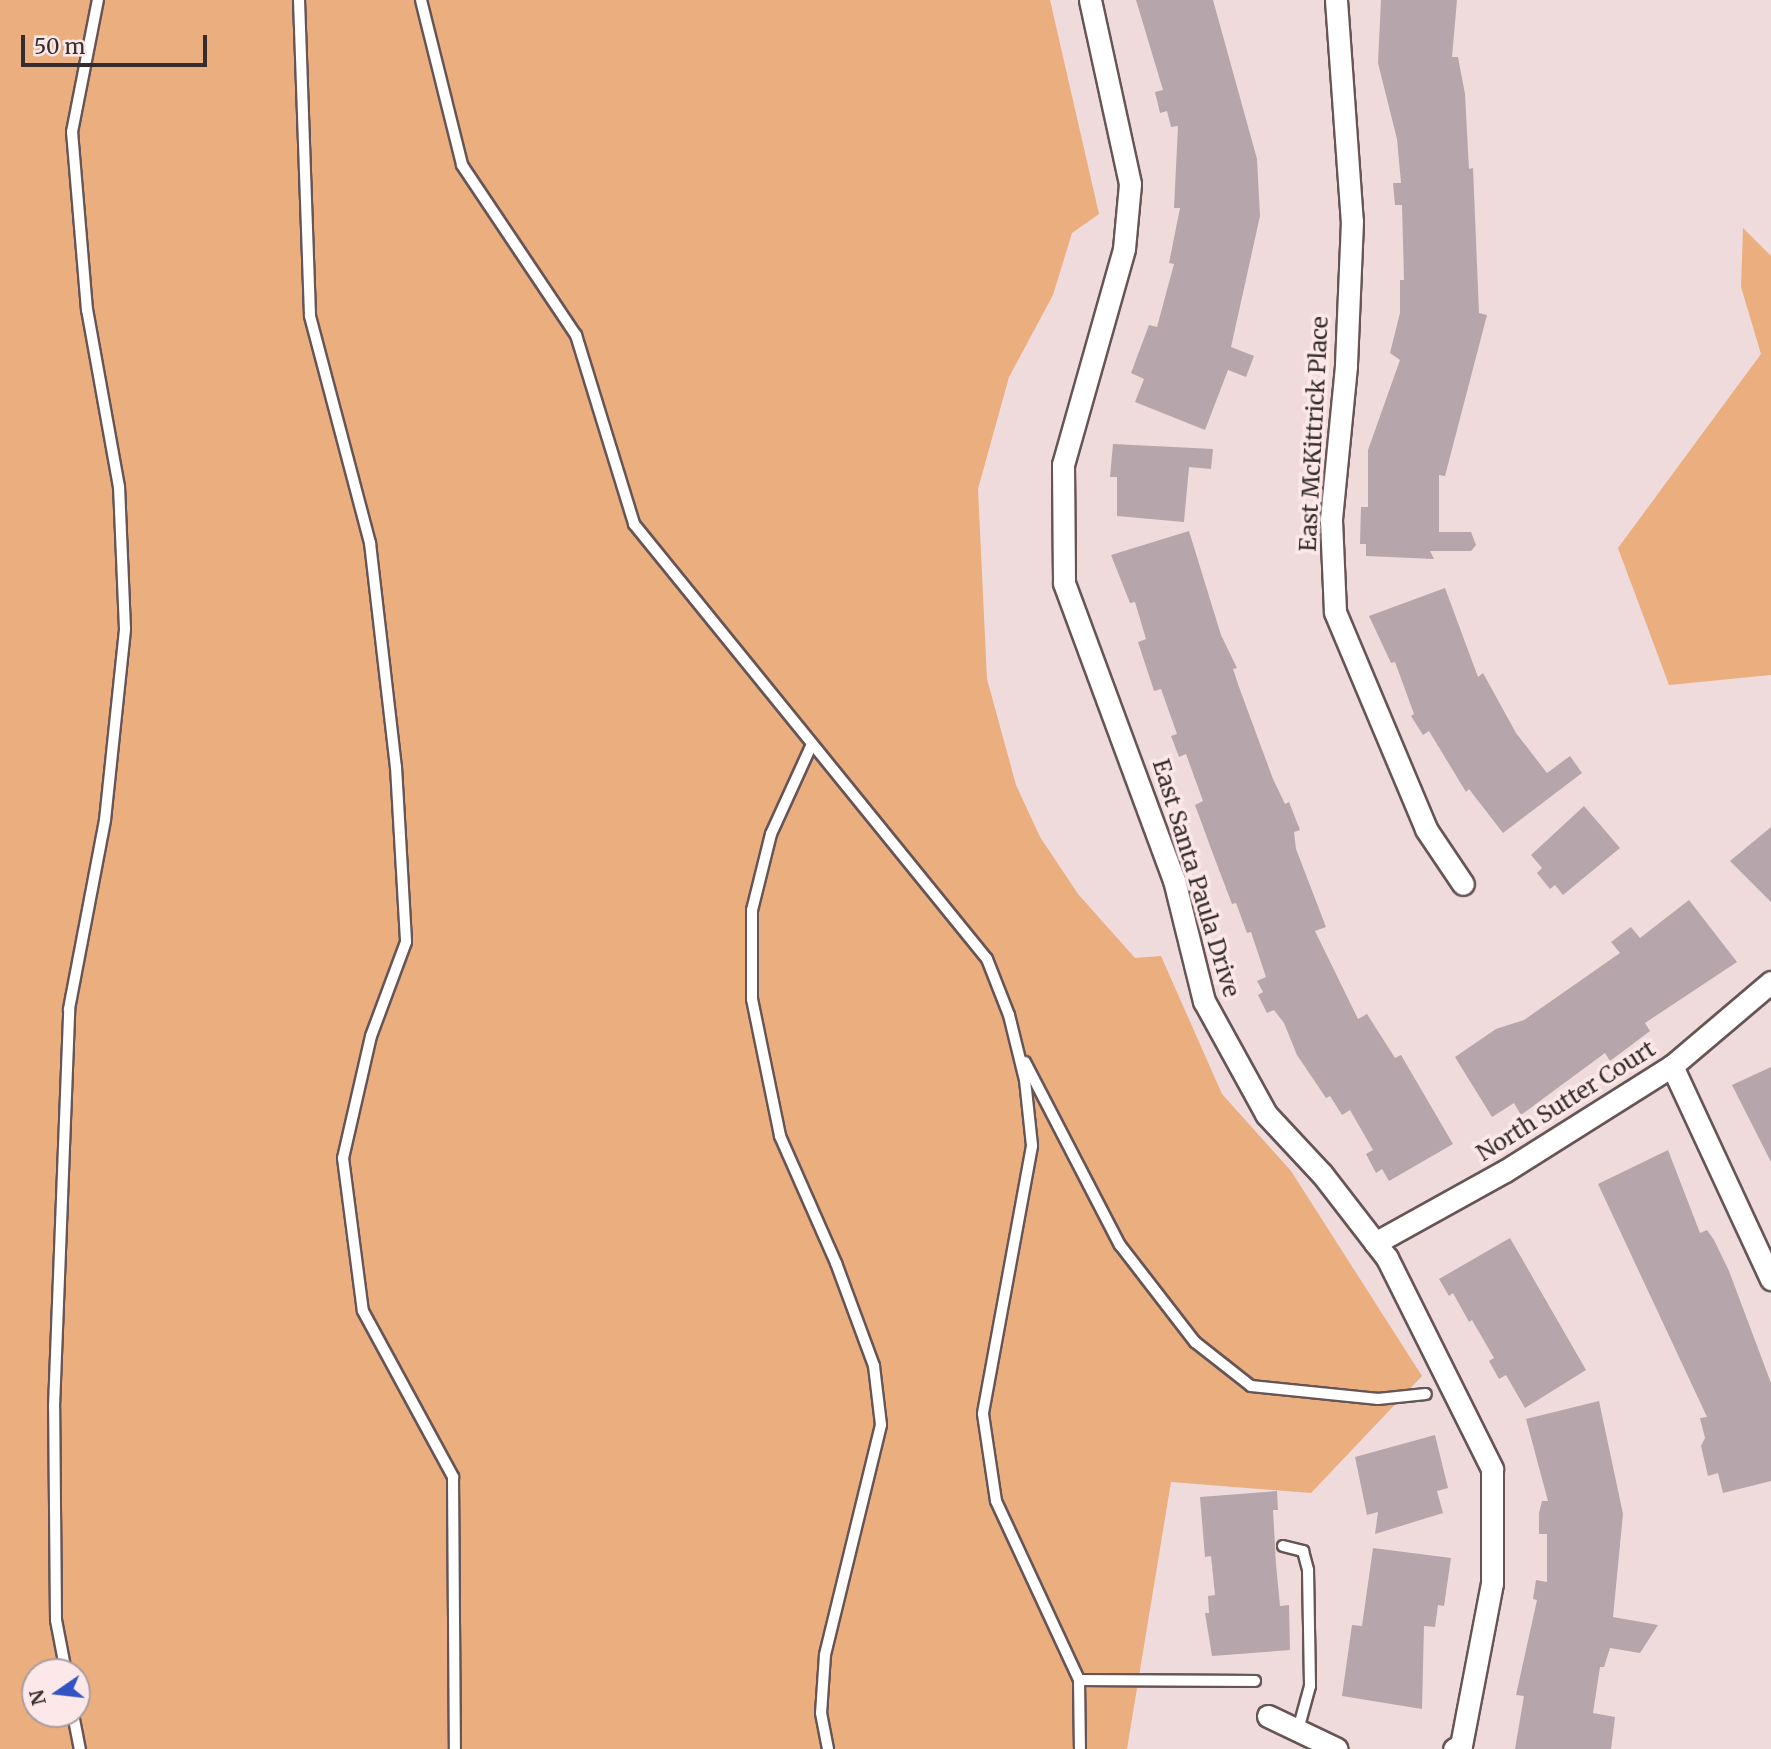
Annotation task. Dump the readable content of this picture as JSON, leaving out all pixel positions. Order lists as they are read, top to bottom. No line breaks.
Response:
{"streets":{"street":["East McKittrick Place","East Santa Paula Drive","North Sutter Court"]},"crossings":[["East Santa Paula Drive","North Sutter Court"]],"scale_bar":"50 m","north":"left"}
